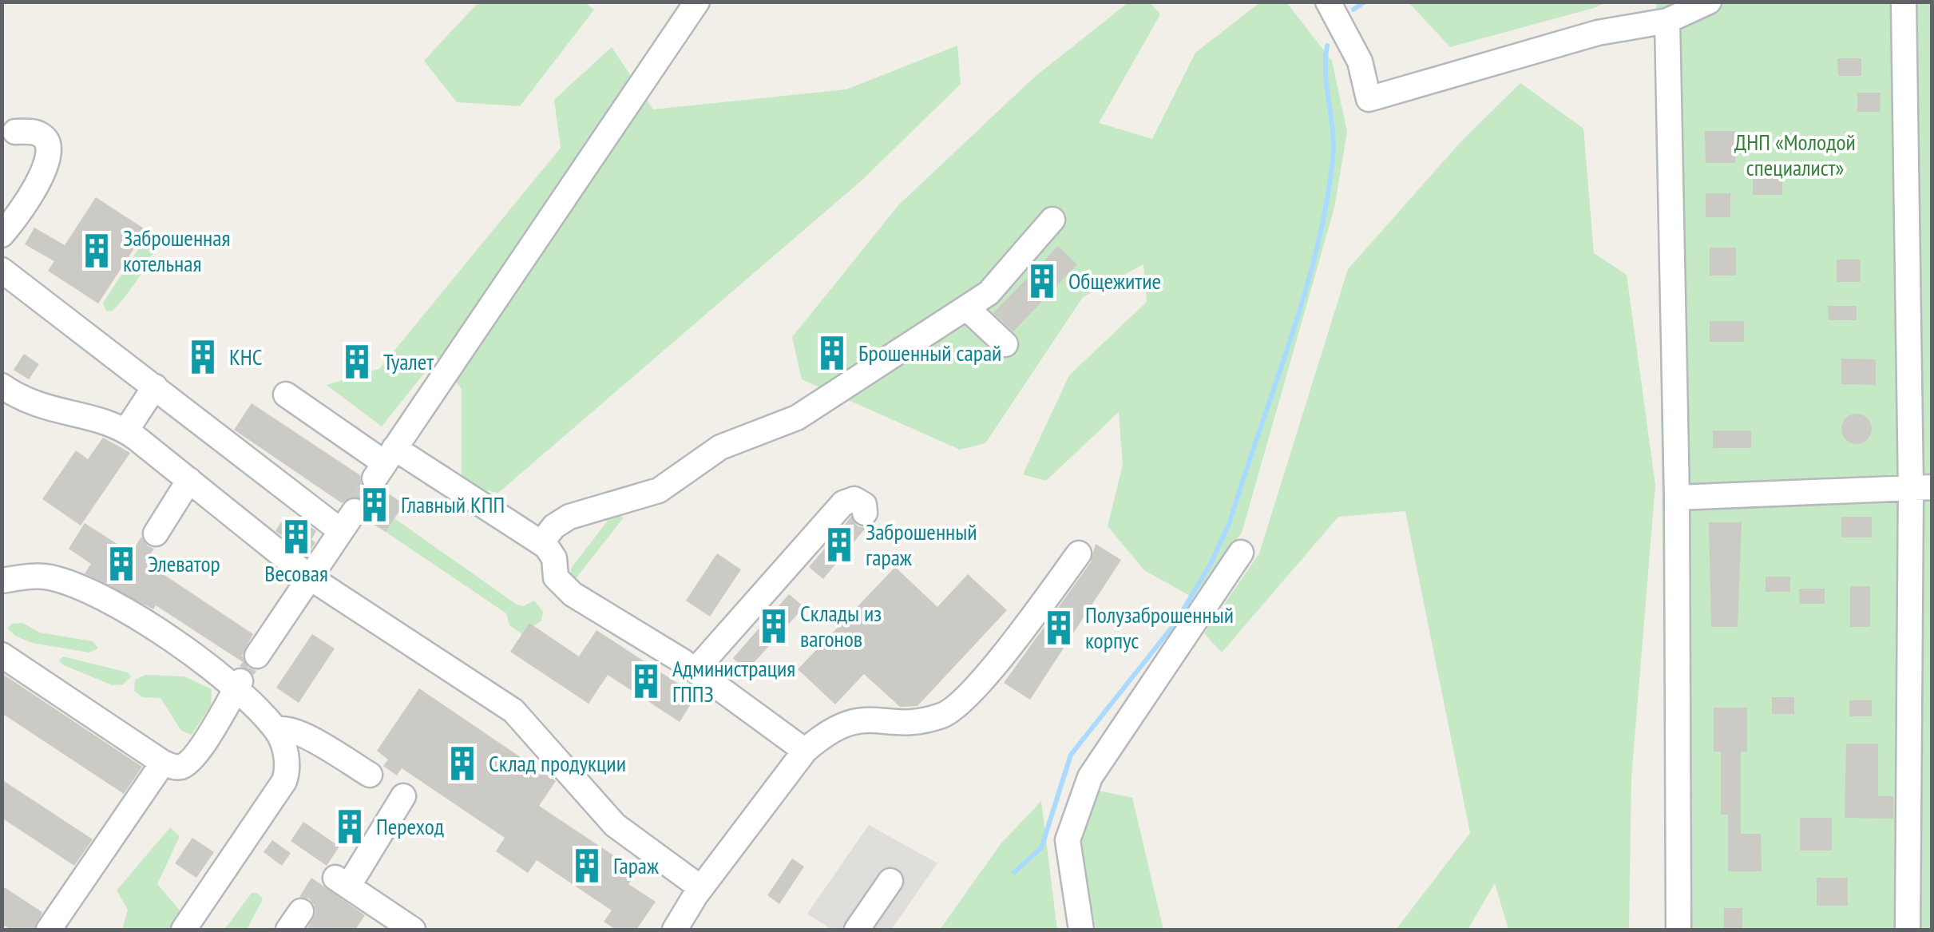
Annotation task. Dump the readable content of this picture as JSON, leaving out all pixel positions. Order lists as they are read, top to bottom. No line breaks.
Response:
{"parks":["ДНП «Молодой специалист»"],"places":{"building":["Заброшенная котельная","Общежитие","Брошенный сарай","КНС","Туалет","Главный КПП","Весовая","Заброшенный гараж","Элеватор","Склады из вагонов","Полузаброшенный корпус","Администрация ГППЗ","Склад продукции","Переход","Гараж"]}}
